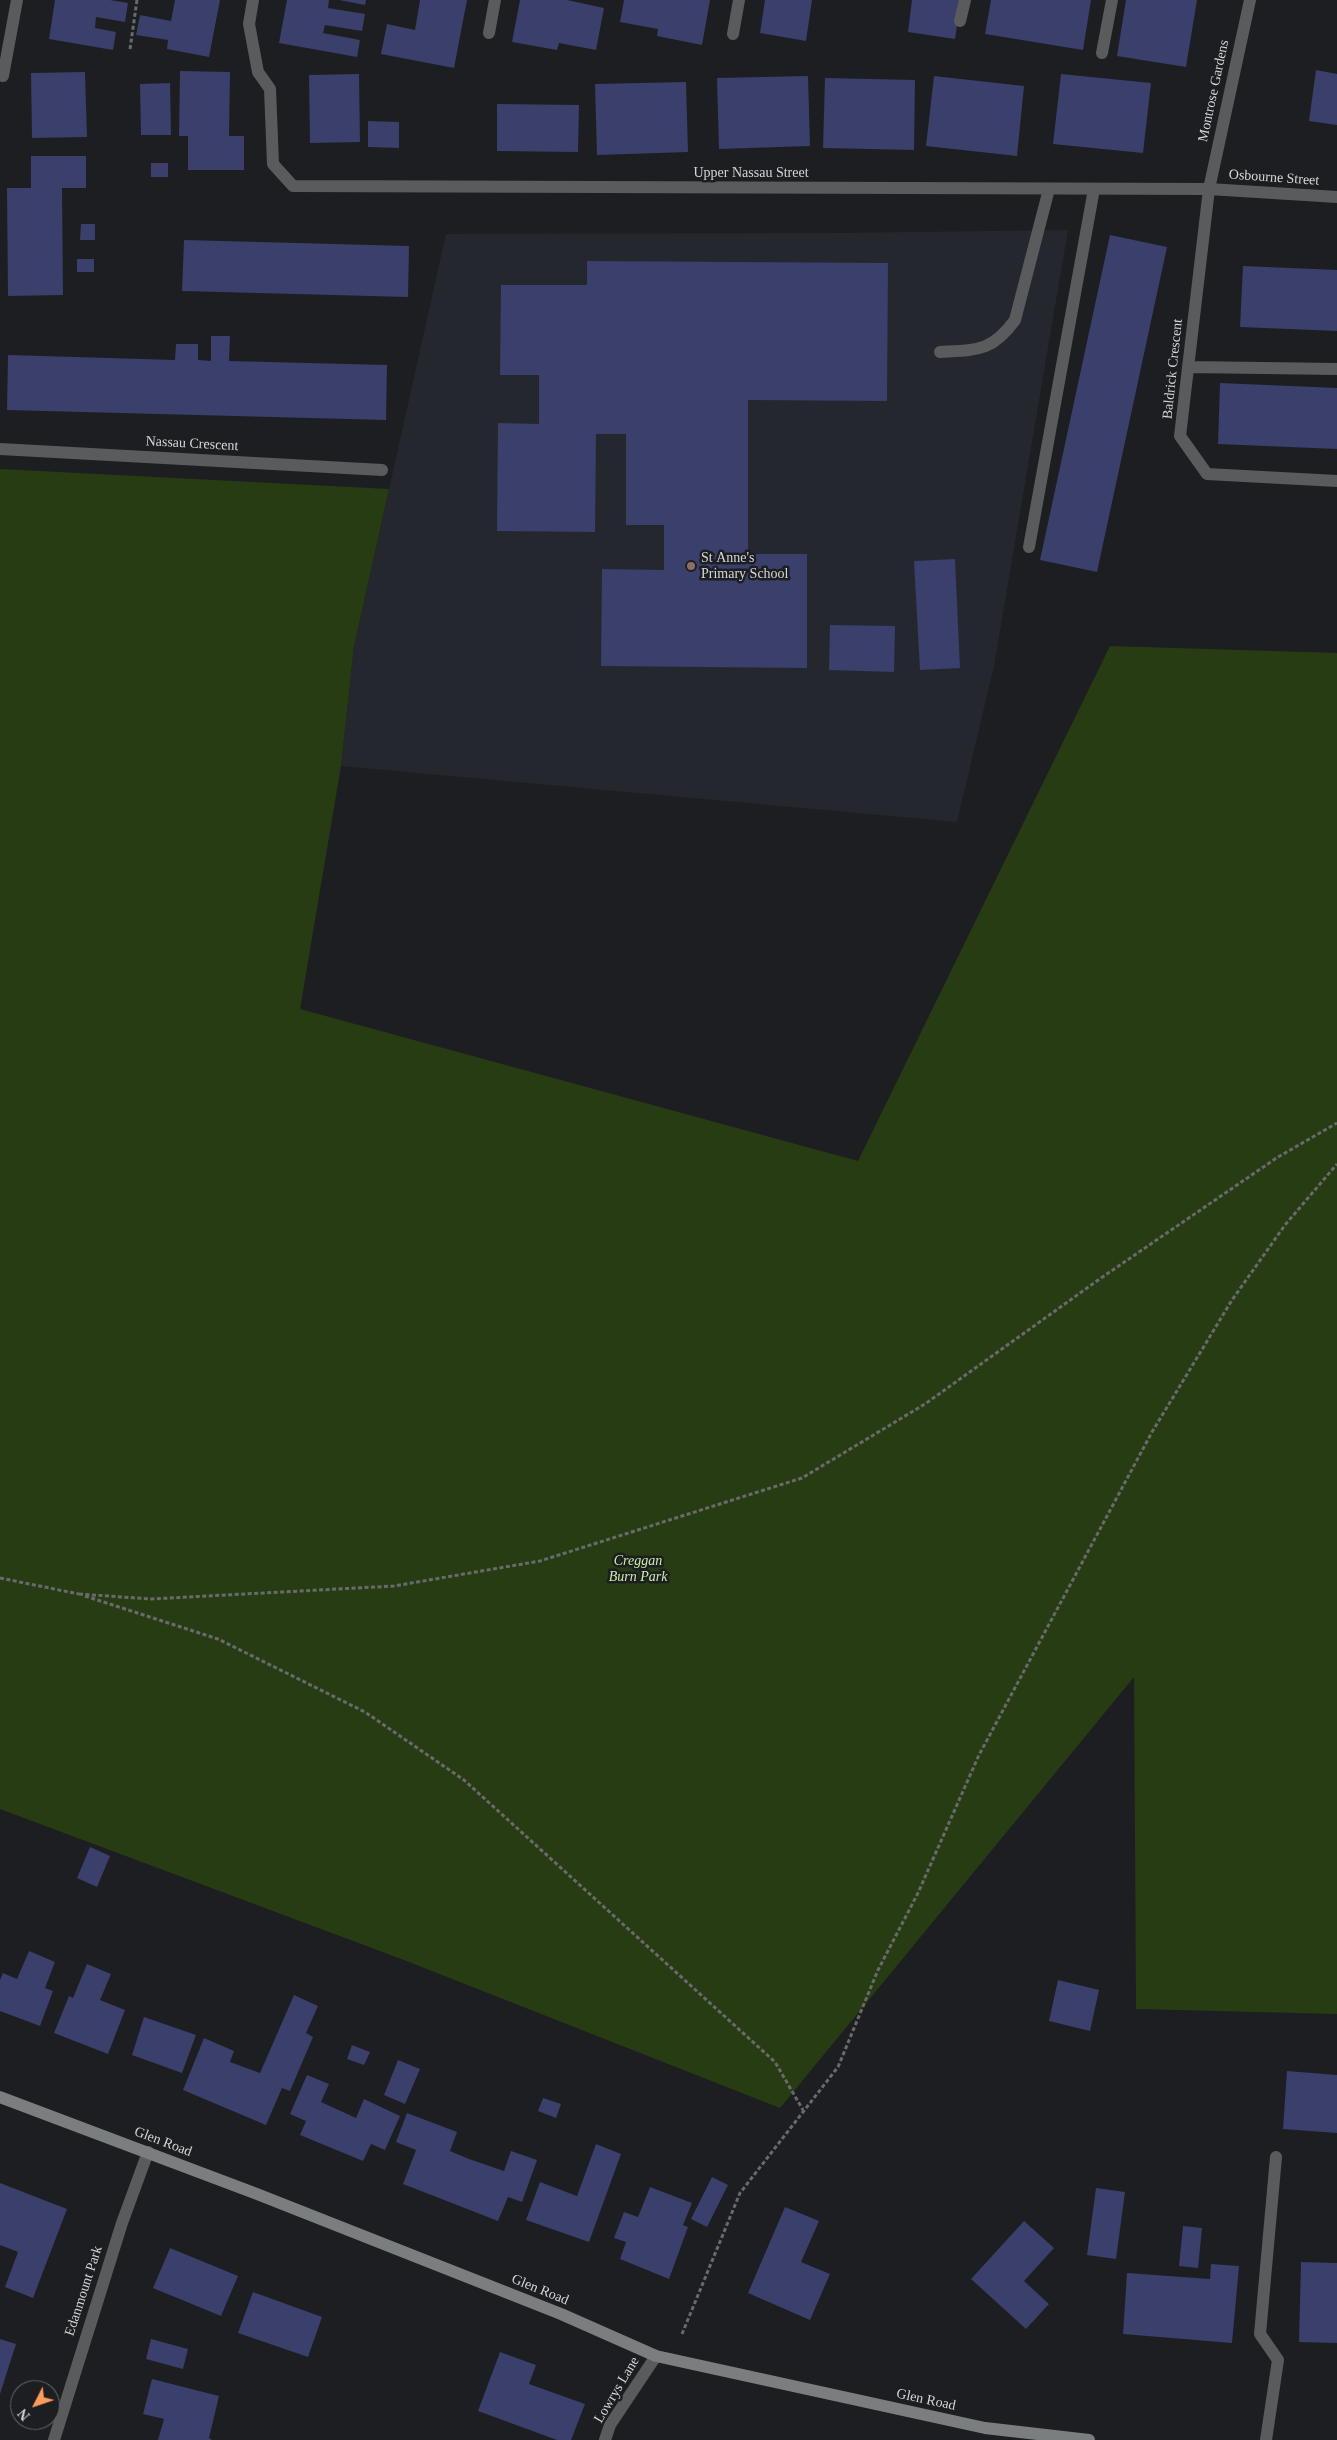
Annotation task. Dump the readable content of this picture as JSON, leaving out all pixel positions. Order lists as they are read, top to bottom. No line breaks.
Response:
{"streets":{"street":["Montrose Gardens","Upper Nassau Street","Osbourne Street","Baldrick Crescent","Nassau Crescent","Glen Road","Edanmount Park","Lowrys Lane"]},"crossings":[["Montrose Gardens","Upper Nassau Street"],["Montrose Gardens","Osbourne Street"],["Montrose Gardens","Baldrick Crescent"],["Upper Nassau Street","Osbourne Street"],["Upper Nassau Street","Baldrick Crescent"],["Osbourne Street","Baldrick Crescent"],["Glen Road","Edanmount Park"],["Glen Road","Lowrys Lane"]],"parks":["Creggan Burn Park"],"places":["St Anne's Primary School"],"north":"bottom left"}
